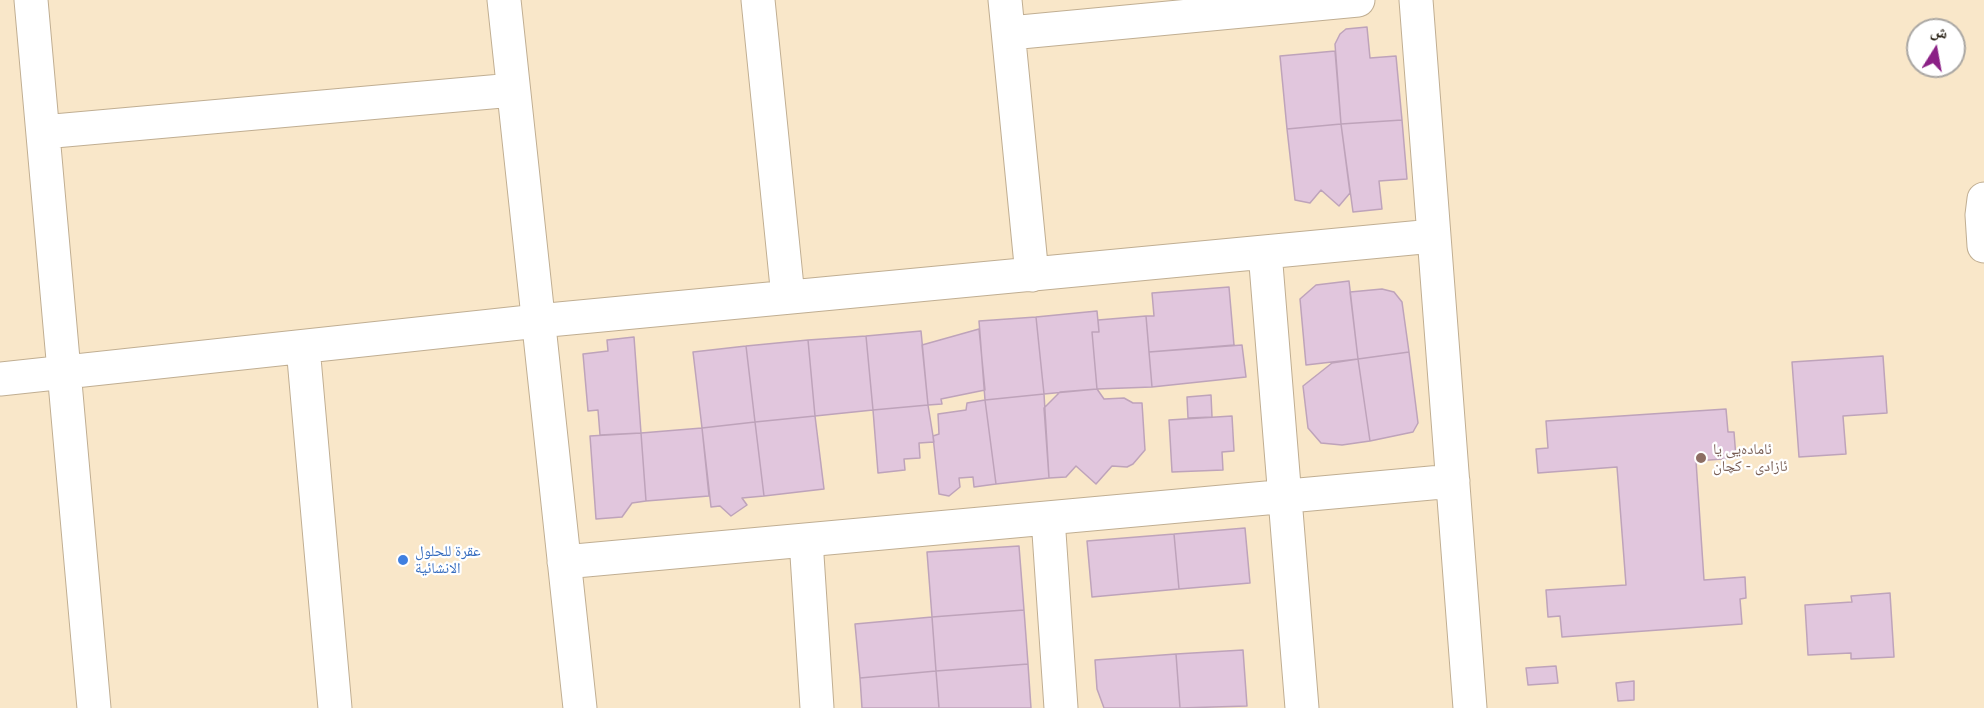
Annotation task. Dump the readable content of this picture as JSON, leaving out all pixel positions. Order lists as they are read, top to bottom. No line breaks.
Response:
{"places":["ئامادەیی یا ئازادی - کچان","عقرة للحلول الانشائیة"],"north":"top"}
